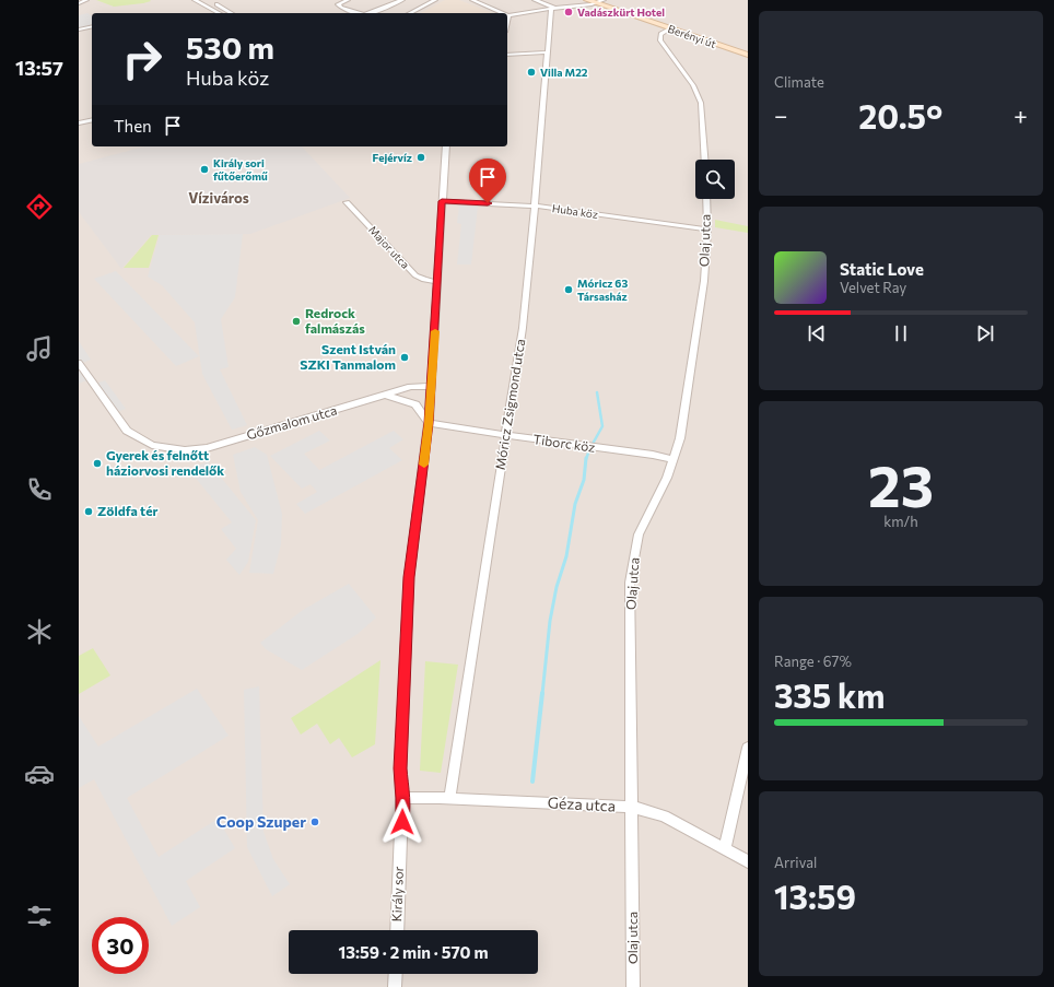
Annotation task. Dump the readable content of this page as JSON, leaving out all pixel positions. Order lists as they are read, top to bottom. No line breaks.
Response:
{"streets":{"main road":["Berényi út"],"street":["Huba köz","Olaj utca","Major utca","Móricz Zsigmond utca","Gőzmalom utca","Tiborc köz","Géza utca","Király sor"]},"crossings":[["Huba köz","Olaj utca"],["Huba köz","Móricz Zsigmond utca"],["Huba köz","Király sor"],["Olaj utca","Tiborc köz"],["Olaj utca","Géza utca"],["Major utca","Király sor"],["Móricz Zsigmond utca","Tiborc köz"],["Móricz Zsigmond utca","Géza utca"],["Gőzmalom utca","Király sor"],["Tiborc köz","Király sor"],["Géza utca","Király sor"]],"districts":["Víziváros"],"places":["Vadászkürt Hotel","Villa M22","Fejérvíz","Király sori fűtőerőmű","Móricz 63 Társasház","Redrock falmászás","Szent István SZKI Tanmalom","Gyerek és felnőtt háziorvosi rendelők","Zöldfa tér","Coop Szuper"],"page":{"tabs":"13:57","tile":["Climate",["23","km/h"],["Range · 67%","335 km"],["Arrival","13:59"]],"turn":["530 m","Huba köz"],"heat":["−","20.5°","+"],"then":"Then","song":["Static Love","Velvet Ray"],"limit":"30","trip":"13:59 · 2 min · 570 m"}}
